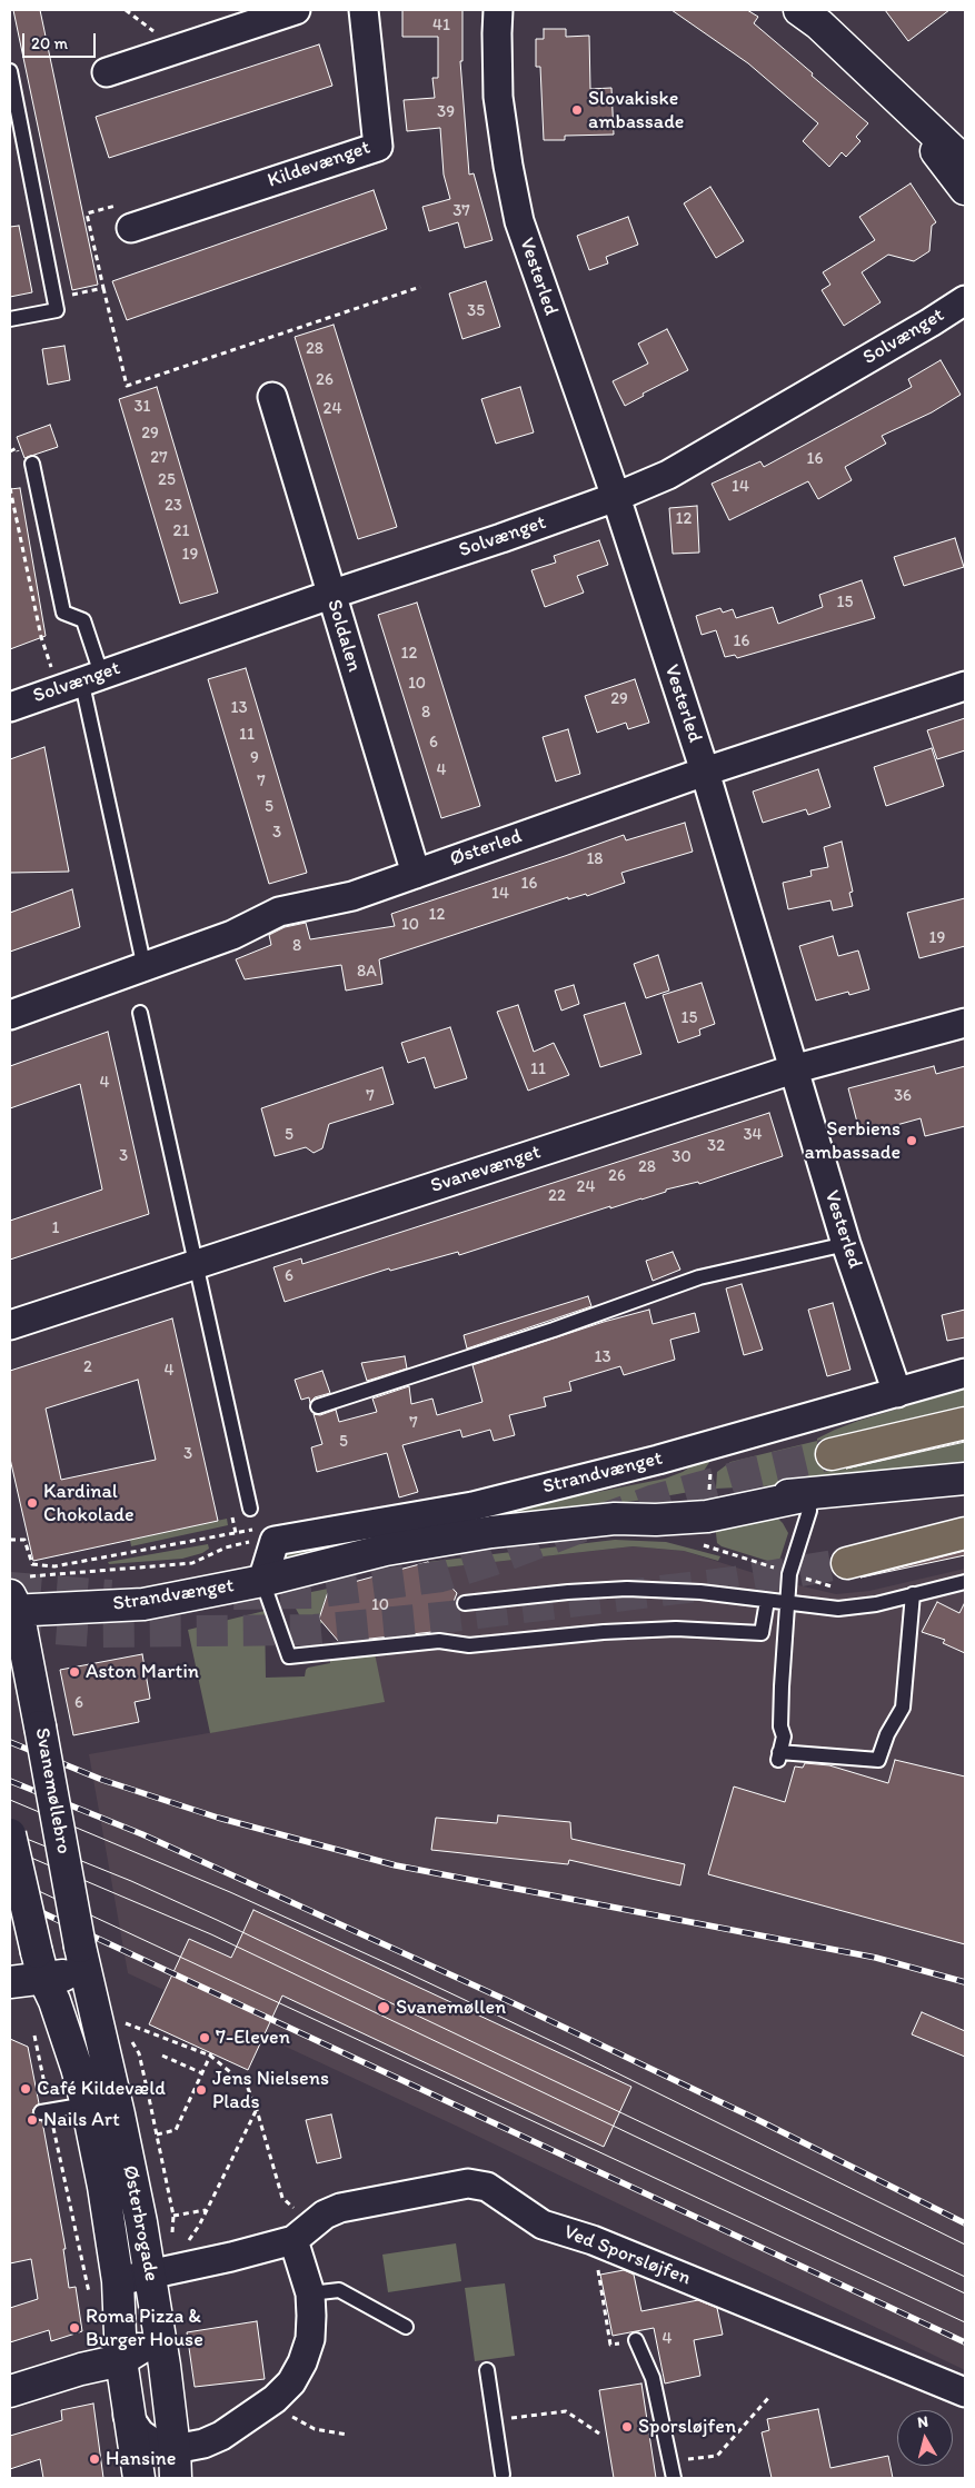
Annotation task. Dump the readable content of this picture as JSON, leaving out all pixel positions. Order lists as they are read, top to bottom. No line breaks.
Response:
{"streets":{"street":["Kildevænget","Vesterled","Solvænget","Soldalen","Østerled","Svanevænget","Strandvænget","Svanemøllebro","Østerbrogade","Ved Sporsløjfen"]},"crossings":[["Vesterled","Solvænget"],["Vesterled","Østerled"],["Vesterled","Svanevænget"],["Vesterled","Strandvænget"],["Solvænget","Soldalen"],["Soldalen","Østerled"],["Strandvænget","Svanemøllebro"],["Svanemøllebro","Østerbrogade"],["Østerbrogade","Ved Sporsløjfen"]],"places":["Slovakiske ambassade","Serbiens ambassade","Kardinal Chokolade","Aston Martin","Svanemøllen","7-Eleven","Café Kildevæld","Jens Nielsens Plads","Nails Art","Roma Pizza & Burger House","Sporsløjfen","Hansine"],"house_numbers":["41","39","37","35","28","26","31","24","29","27","16","25","14","23","12","21","19","15","16","12","10","29","13","8","11","6","9","4","7","5","3","18","16","14","12","10","19","8","8A","15","11","4","7","36","5","34","32","3","30","28","26","24","22","1","6","13","2","4","7","5","3","10","6","4"],"scale_bar":"20 m","north":"top"}
